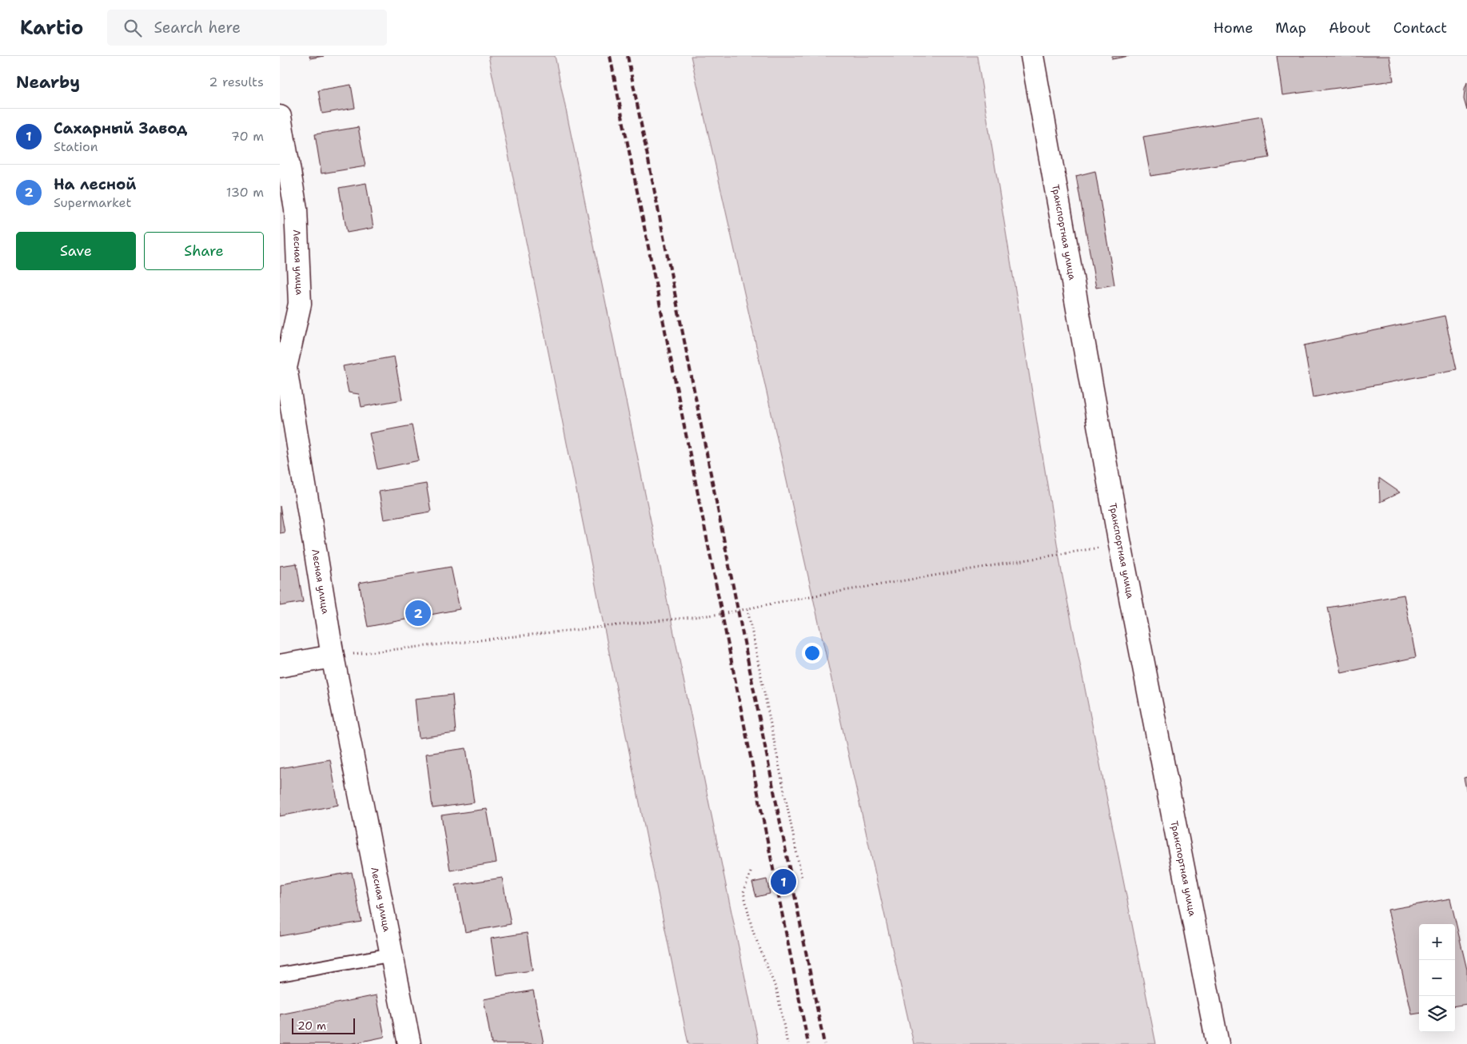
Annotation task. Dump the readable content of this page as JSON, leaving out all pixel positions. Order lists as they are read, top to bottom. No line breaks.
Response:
{"streets":{"street":["Транспортная улица","Лесная улица"]},"scale_bar":"20 m","page":{"header":"Kartio","search":"Search here","nav":["Home","Map","About","Contact"],"heading":["Nearby","2 results"],"list":[{"mark":"1","name":"Сахарный Завод","note":"Station","value":"70 m"},{"mark":"2","name":"На лесной","note":"Supermarket","value":"130 m"}],"buttons":["Save","Share"],"pins":["2","1"],"map_buttons":["+","−"],"scale":"20 m"}}
